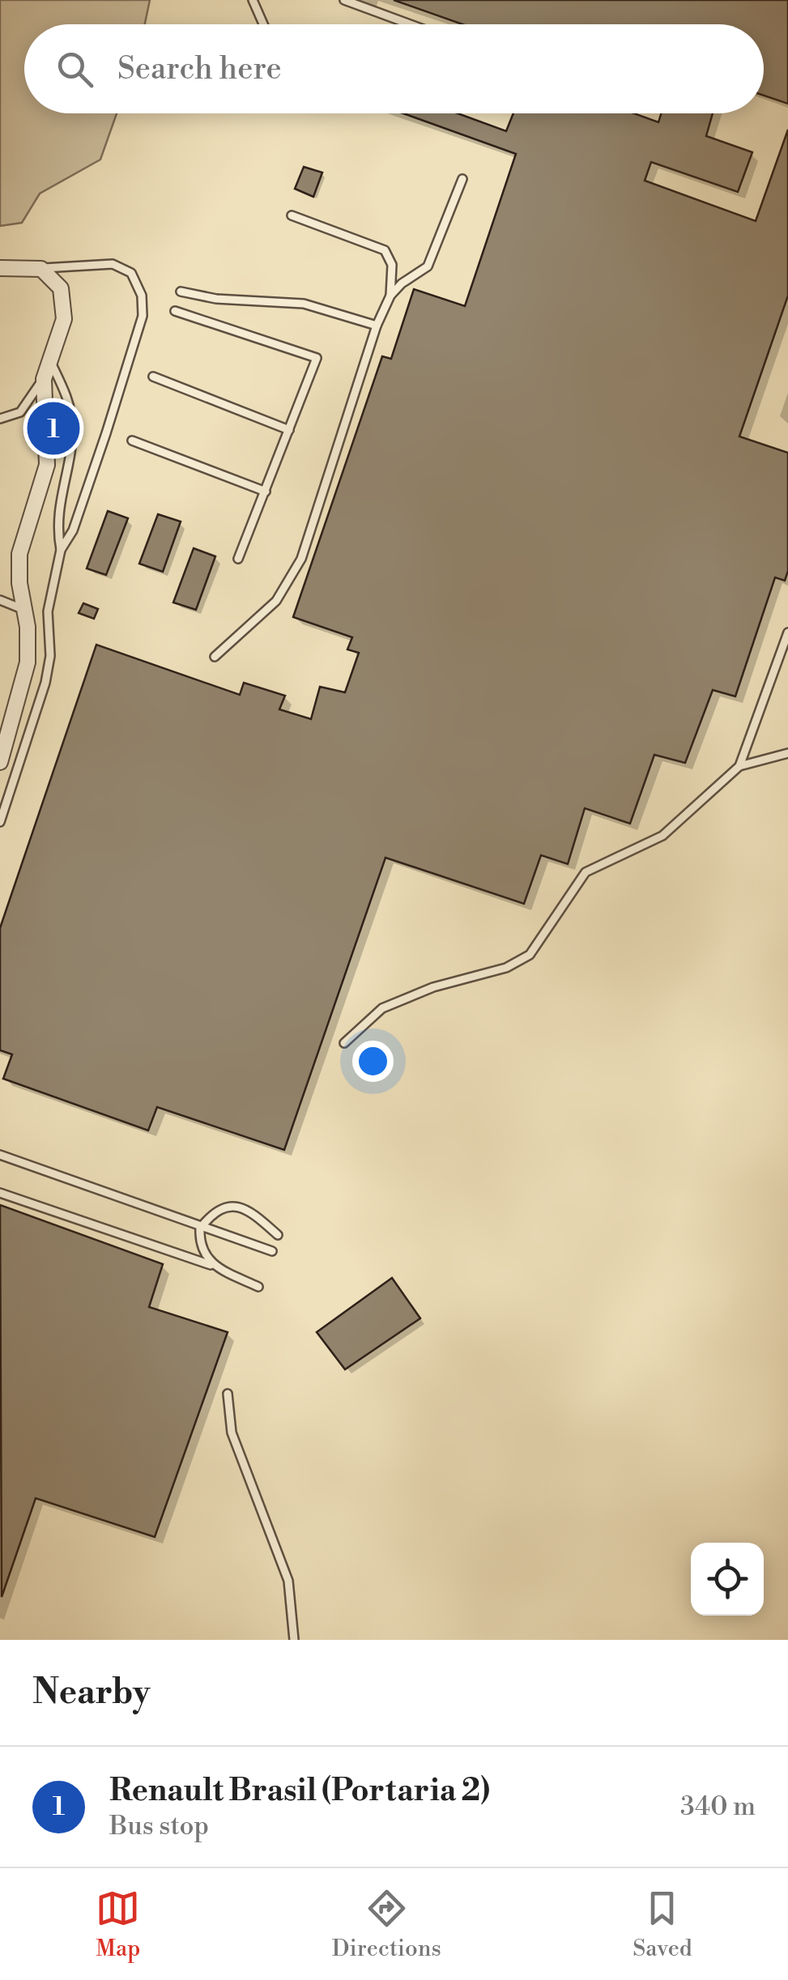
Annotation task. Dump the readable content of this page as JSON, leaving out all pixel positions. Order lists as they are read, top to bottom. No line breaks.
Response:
{"page":{"search":"Search here","pins":"1","heading":"Nearby","list":[{"mark":"1","name":"Renault Brasil (Portaria 2)","note":"Bus stop","value":"340 m"}],"nav":["Map","Directions","Saved"]}}
